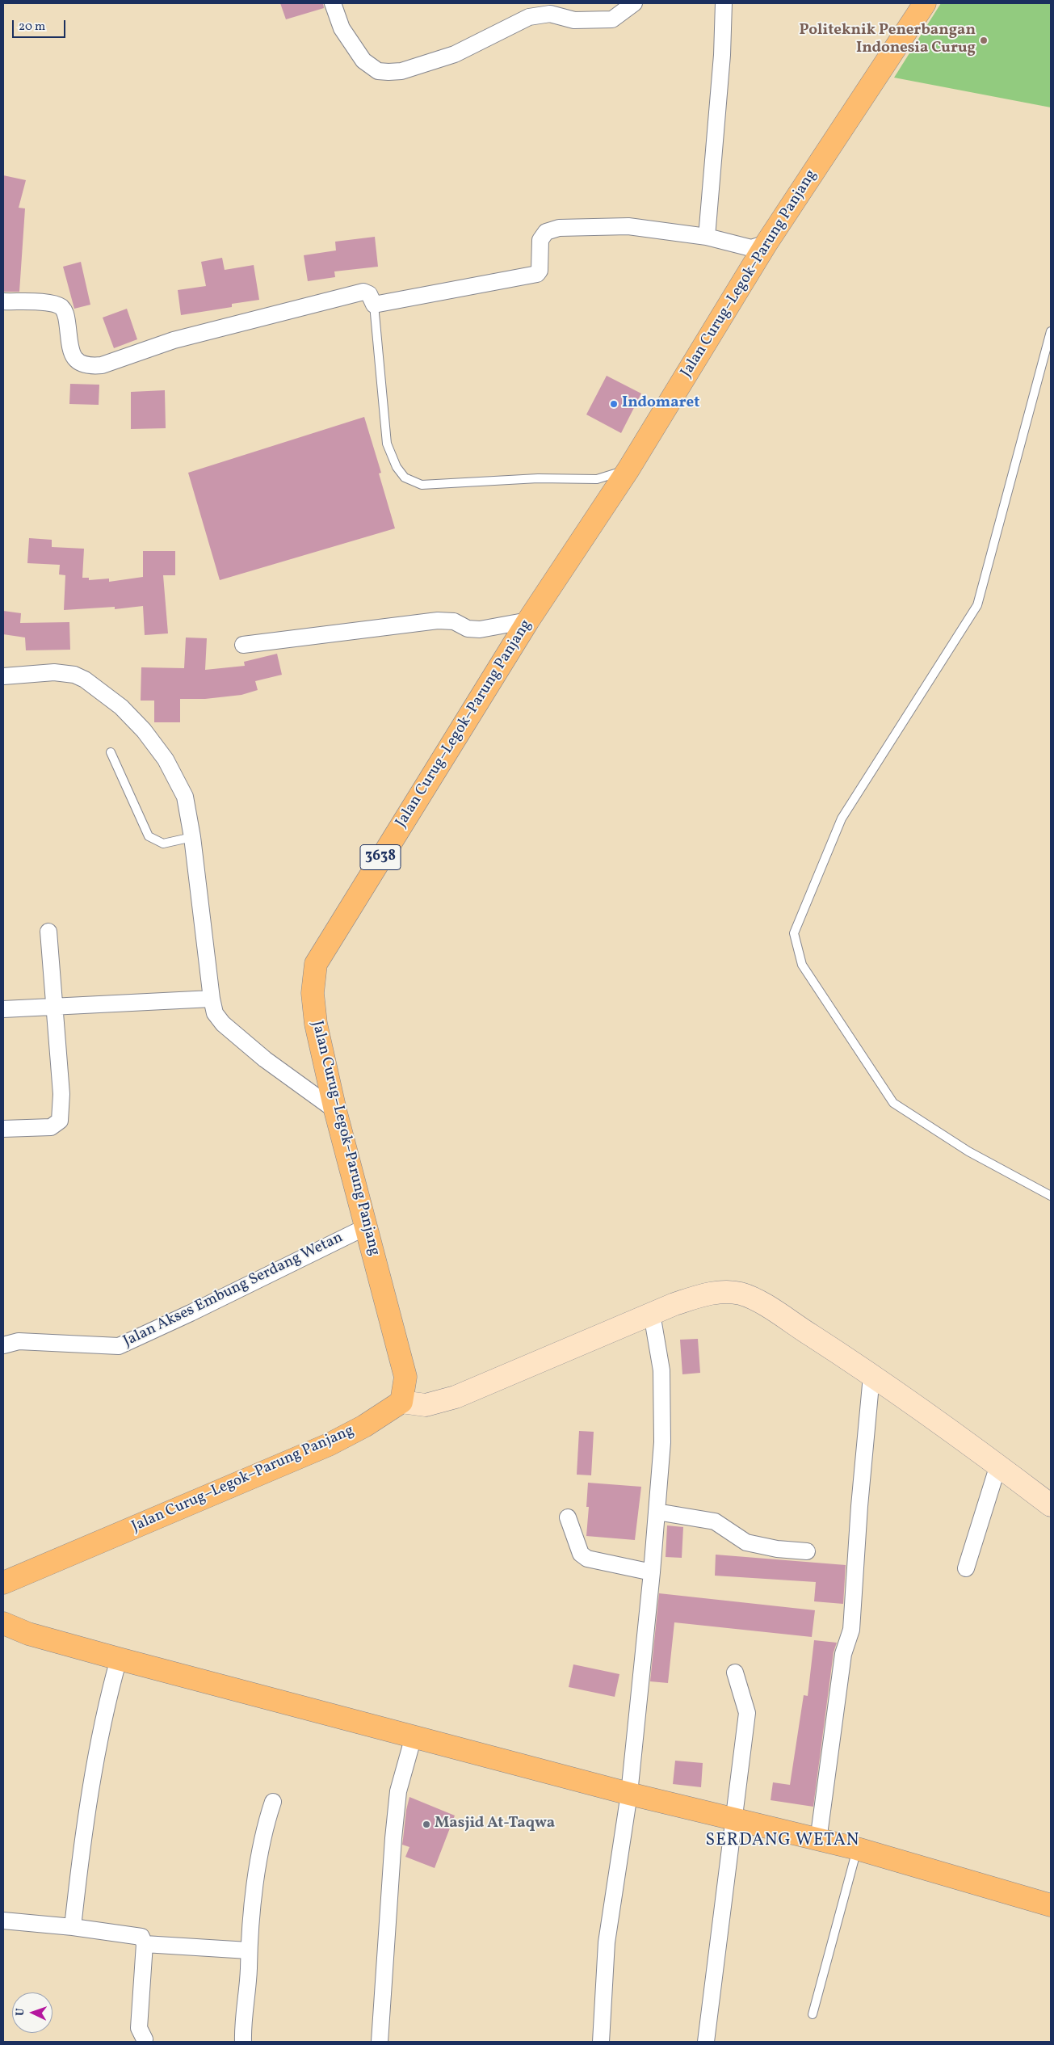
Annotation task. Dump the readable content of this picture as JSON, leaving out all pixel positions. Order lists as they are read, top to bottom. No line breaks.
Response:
{"streets":{"main road":["Jalan Curug–Legok–Parung Panjang","3638"],"street":["Jalan Akses Embung Serdang Wetan"]},"crossings":[["Jalan Curug–Legok–Parung Panjang","Jalan Akses Embung Serdang Wetan"]],"districts":["SERDANG WETAN"],"places":["Politeknik Penerbangan Indonesia Curug","Indomaret","Masjid At-Taqwa"],"scale_bar":"20 m","north":"left"}
